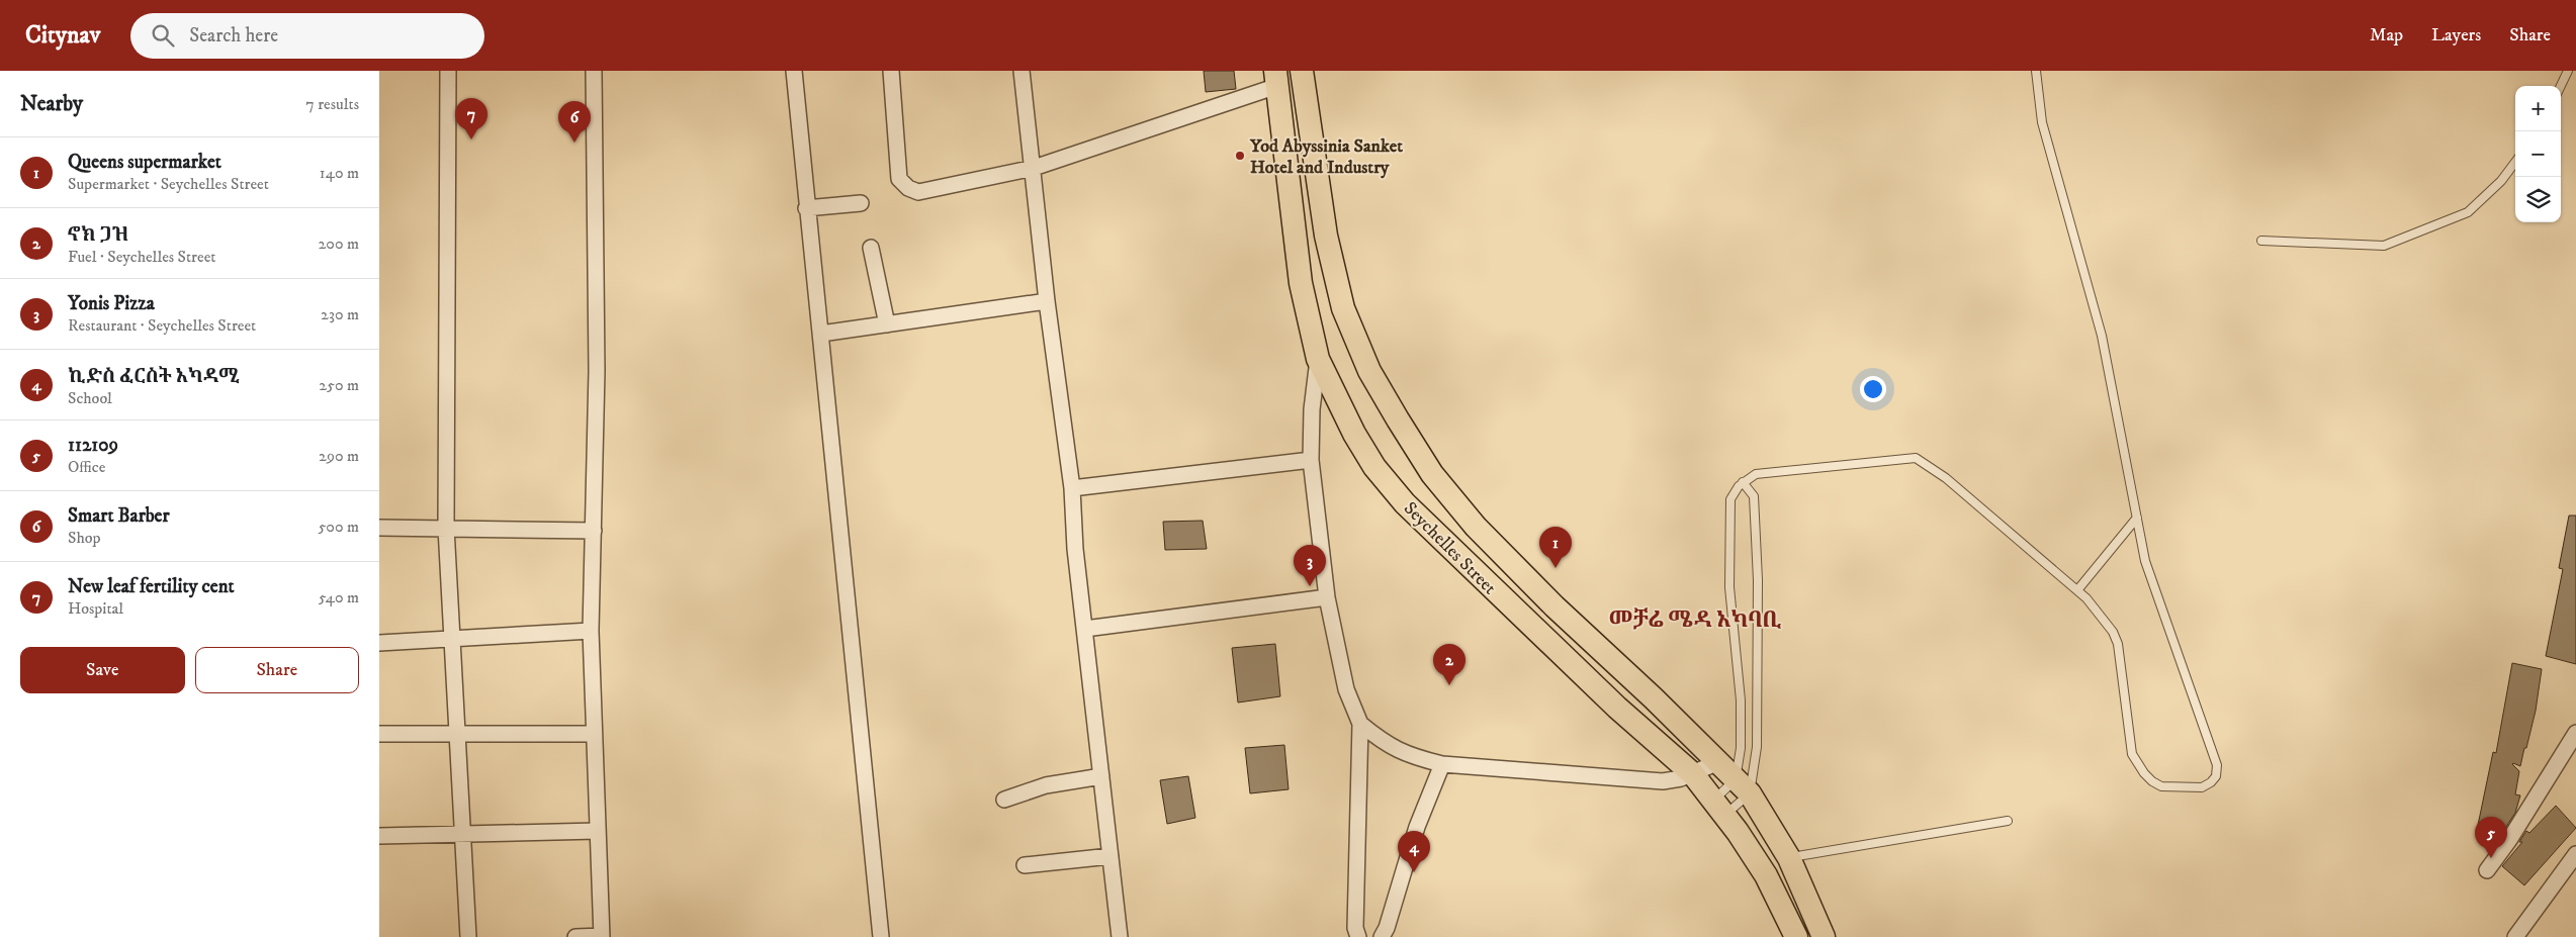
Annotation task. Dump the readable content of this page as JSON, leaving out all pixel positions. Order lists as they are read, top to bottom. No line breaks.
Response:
{"streets":{"main road":["Seychelles Street"]},"districts":["መቻሬ ሜዳ አካባቢ"],"places":["Yod Abyssinia Sanket Hotel and Industry"],"page":{"header":"Citynav","search":"Search here","nav":["Map","Layers","Share"],"heading":["Nearby","7 results"],"map_buttons":["+","−"],"pins":["7","6","1","3","2","5","4"],"list":[{"mark":"1","name":"Queens supermarket","note":"Supermarket · Seychelles Street","value":"140 m"},{"mark":"2","name":"ኖክ ጋዝ","note":"Fuel · Seychelles Street","value":"200 m"},{"mark":"3","name":"Yonis Pizza","note":"Restaurant · Seychelles Street","value":"230 m"},{"mark":"4","name":"ኪድስ ፈርስት አካዳሚ","note":"School","value":"250 m"},{"mark":"5","name":"112109","note":"Office","value":"290 m"},{"mark":"6","name":"Smart Barber","note":"Shop","value":"500 m"},{"mark":"7","name":"New leaf fertility cent","note":"Hospital","value":"540 m"}],"buttons":["Save","Share"]}}
